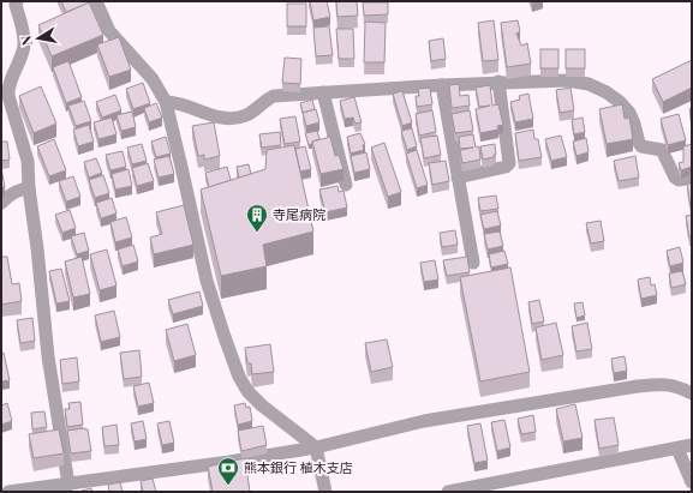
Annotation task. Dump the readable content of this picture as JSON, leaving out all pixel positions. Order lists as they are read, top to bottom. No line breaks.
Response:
{"places":{"building":["寺尾病院"],"bank":["熊本銀行 植木支店"]},"north":"left"}
